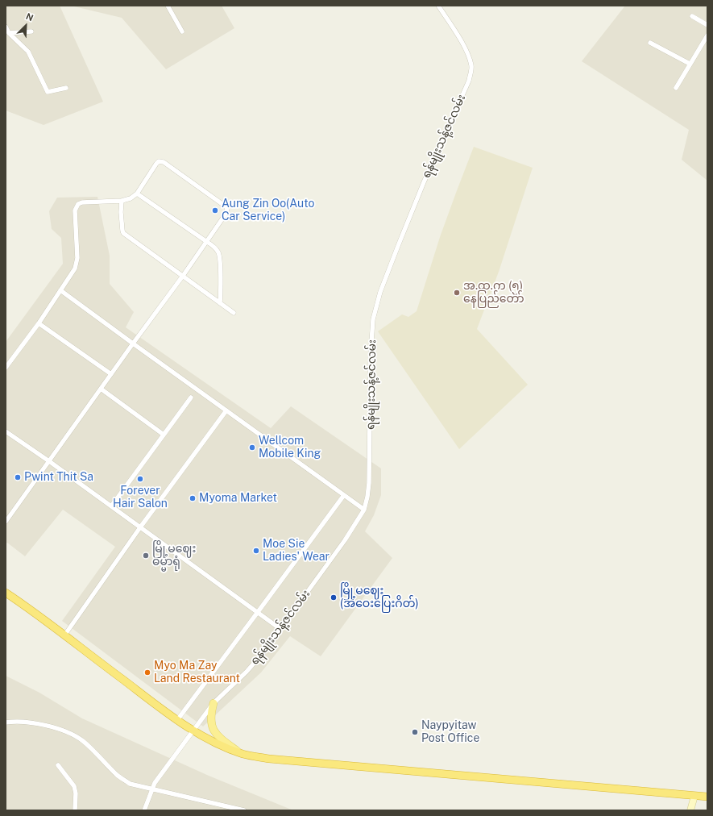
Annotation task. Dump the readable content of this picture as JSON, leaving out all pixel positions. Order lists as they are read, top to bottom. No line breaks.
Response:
{"streets":{"street":["ရန်မျိုးသန့်ဇင်လမ်း"]},"places":["Aung Zin Oo(Auto Car Service)","အ.ထ.က (၅) နေပြည်တော်","Wellcom Mobile King","Pwint Thit Sa","Forever Hair Salon","Myoma Market","Moe Sie Ladies' Wear","မြို့မဈေး ဓမ္မာရုံ","မြို့မဈေး (အဝေးပြေးဂိတ်)","Myo Ma Zay Land Restaurant","Naypyitaw Post Office"],"north":"top right"}
